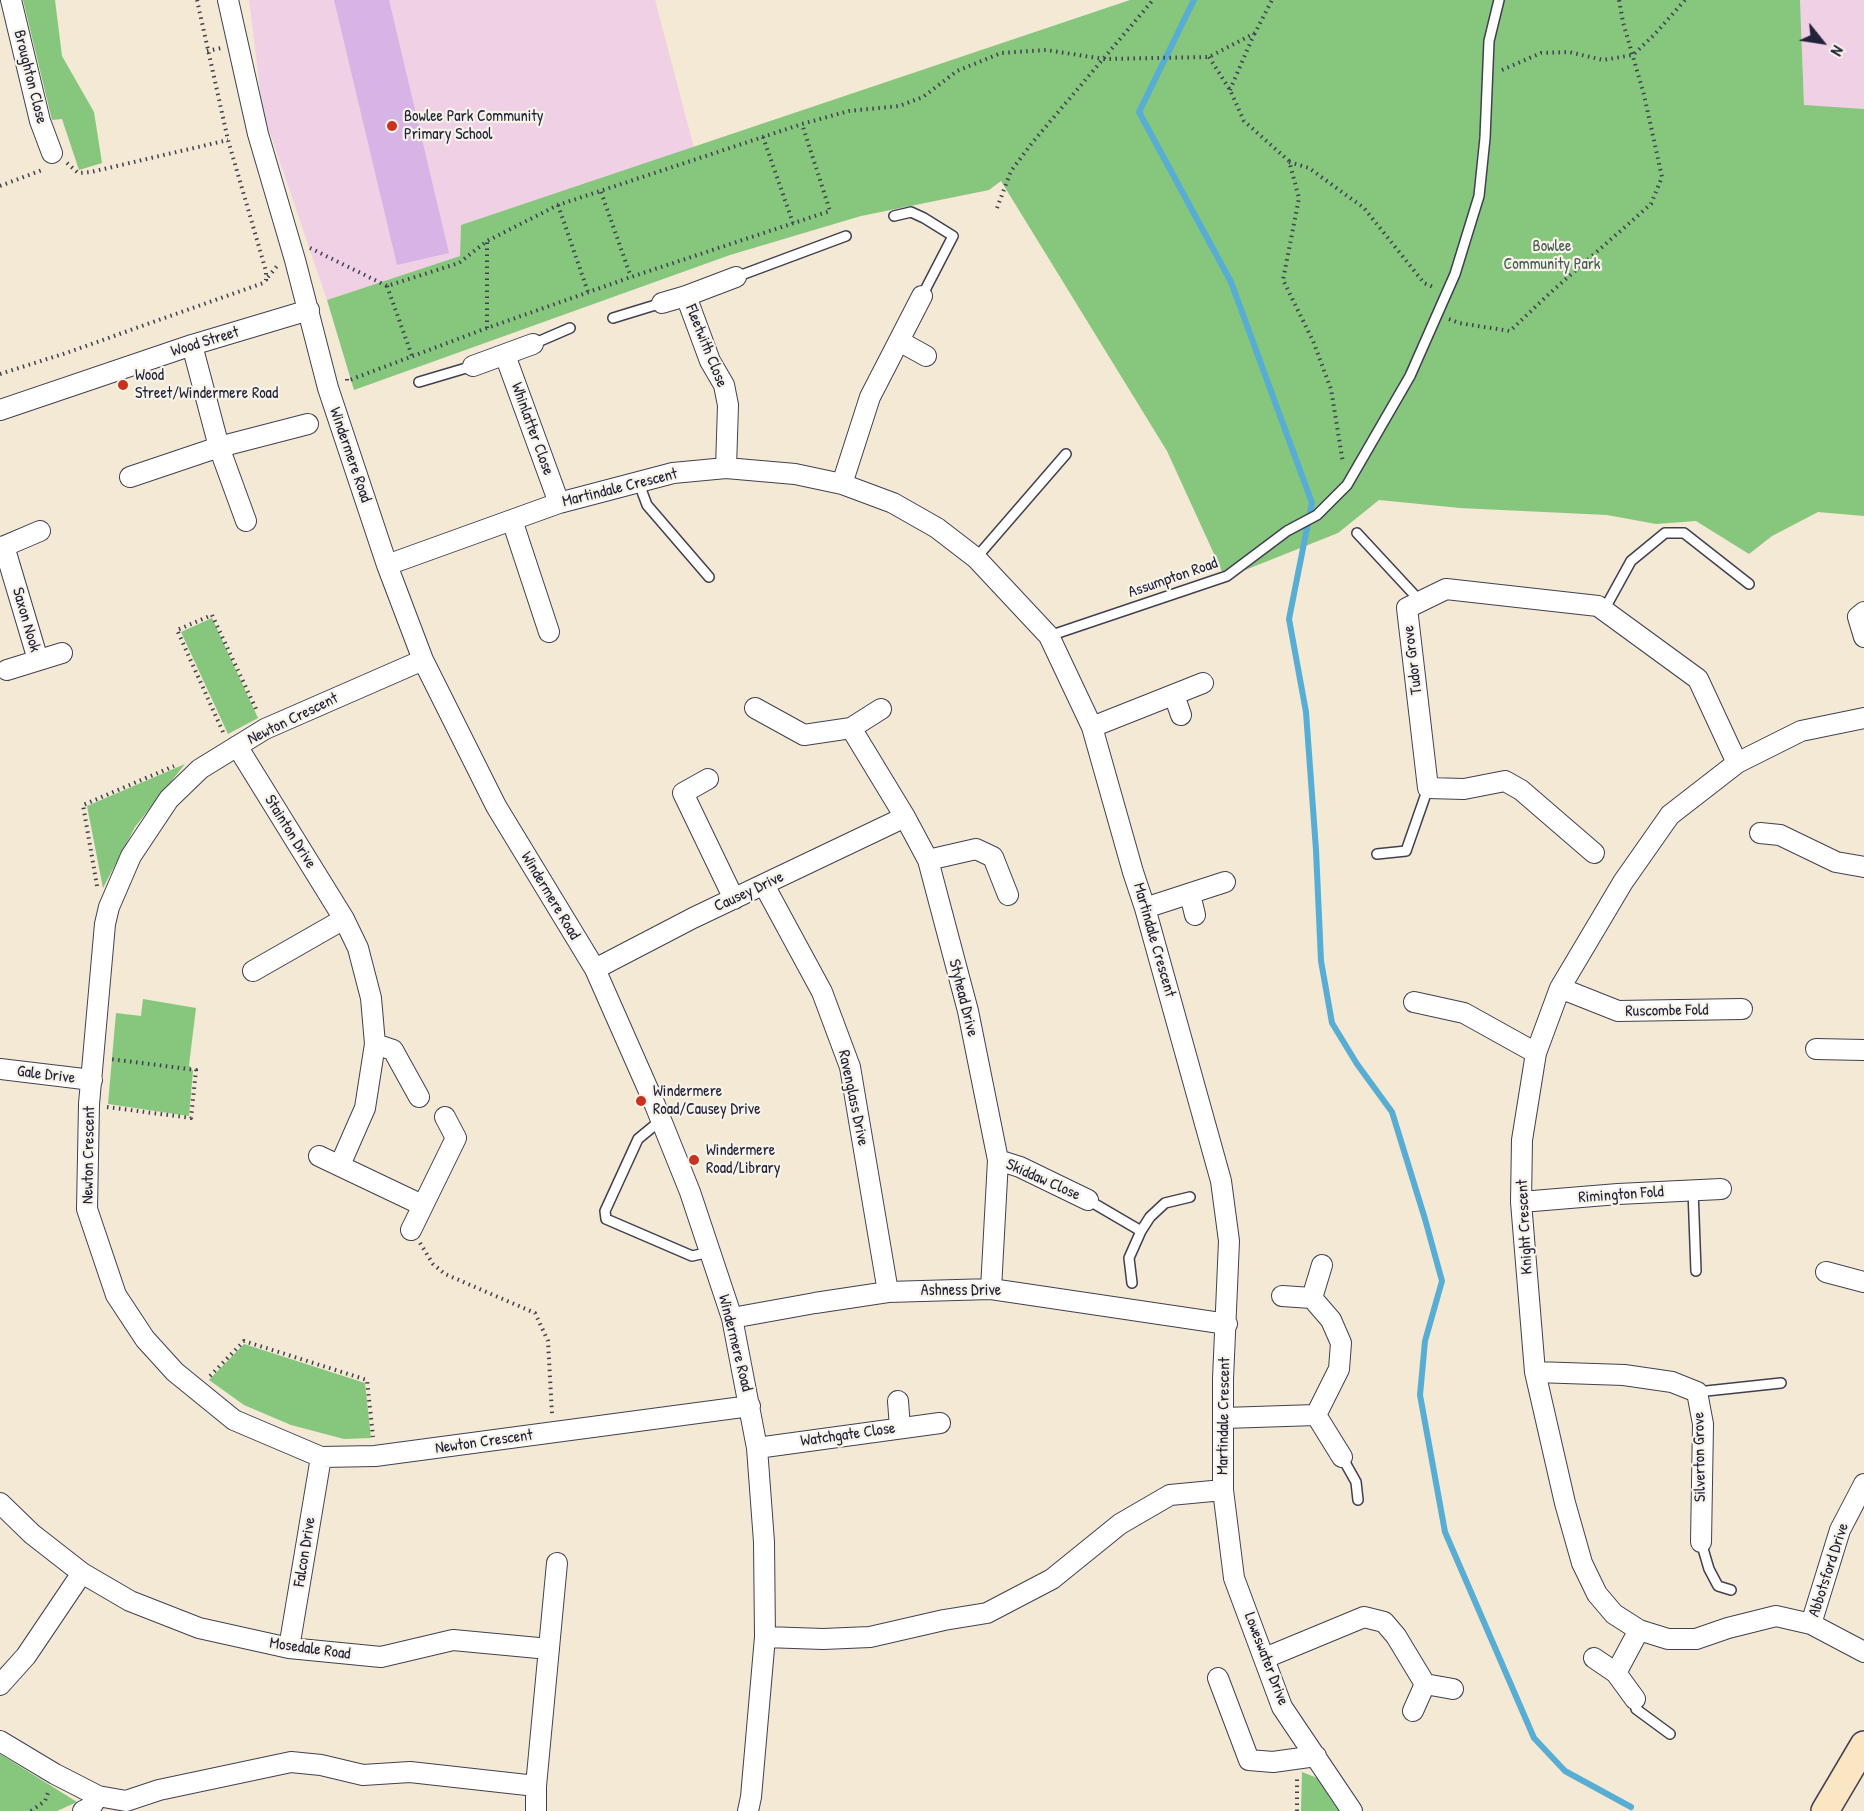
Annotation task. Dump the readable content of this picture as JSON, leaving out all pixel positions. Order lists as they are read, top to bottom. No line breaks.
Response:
{"streets":{"street":["Broughton Close","Wood Street","Fleetwith Close","Whinlatter Close","Windermere Road","Martindale Crescent","Saxon Nook","Tudor Grove","Newton Crescent","Stainton Drive","Causey Drive","Styhead Drive","Ruscombe Fold","Gale Drive","Ravenglass Drive","Skiddaw Close","Rimington Fold","Knight Crescent","Ashness Drive","Watchgate Close","Silverton Grove","Falcon Drive","Abbotsford Drive","Mosedale Road","Loweswater Drive"],"lane":["Assumpton Road"]},"crossings":[["Wood Street","Windermere Road"],["Fleetwith Close","Martindale Crescent"],["Whinlatter Close","Martindale Crescent"],["Windermere Road","Martindale Crescent"],["Windermere Road","Newton Crescent"],["Windermere Road","Causey Drive"],["Windermere Road","Ashness Drive"],["Windermere Road","Watchgate Close"],["Martindale Crescent","Assumpton Road"],["Martindale Crescent","Ashness Drive"],["Martindale Crescent","Loweswater Drive"],["Tudor Grove","Knight Crescent"],["Newton Crescent","Stainton Drive"],["Newton Crescent","Gale Drive"],["Newton Crescent","Falcon Drive"],["Causey Drive","Styhead Drive"],["Causey Drive","Ravenglass Drive"],["Styhead Drive","Skiddaw Close"],["Styhead Drive","Ashness Drive"],["Ruscombe Fold","Knight Crescent"],["Ravenglass Drive","Ashness Drive"],["Rimington Fold","Knight Crescent"],["Knight Crescent","Silverton Grove"],["Knight Crescent","Abbotsford Drive"],["Falcon Drive","Mosedale Road"]],"parks":["Bowlee Community Park"],"places":["Bowlee Park Community Primary School","Wood Street/Windermere Road","Windermere Road/Causey Drive","Windermere Road/Library"],"north":"bottom right"}
